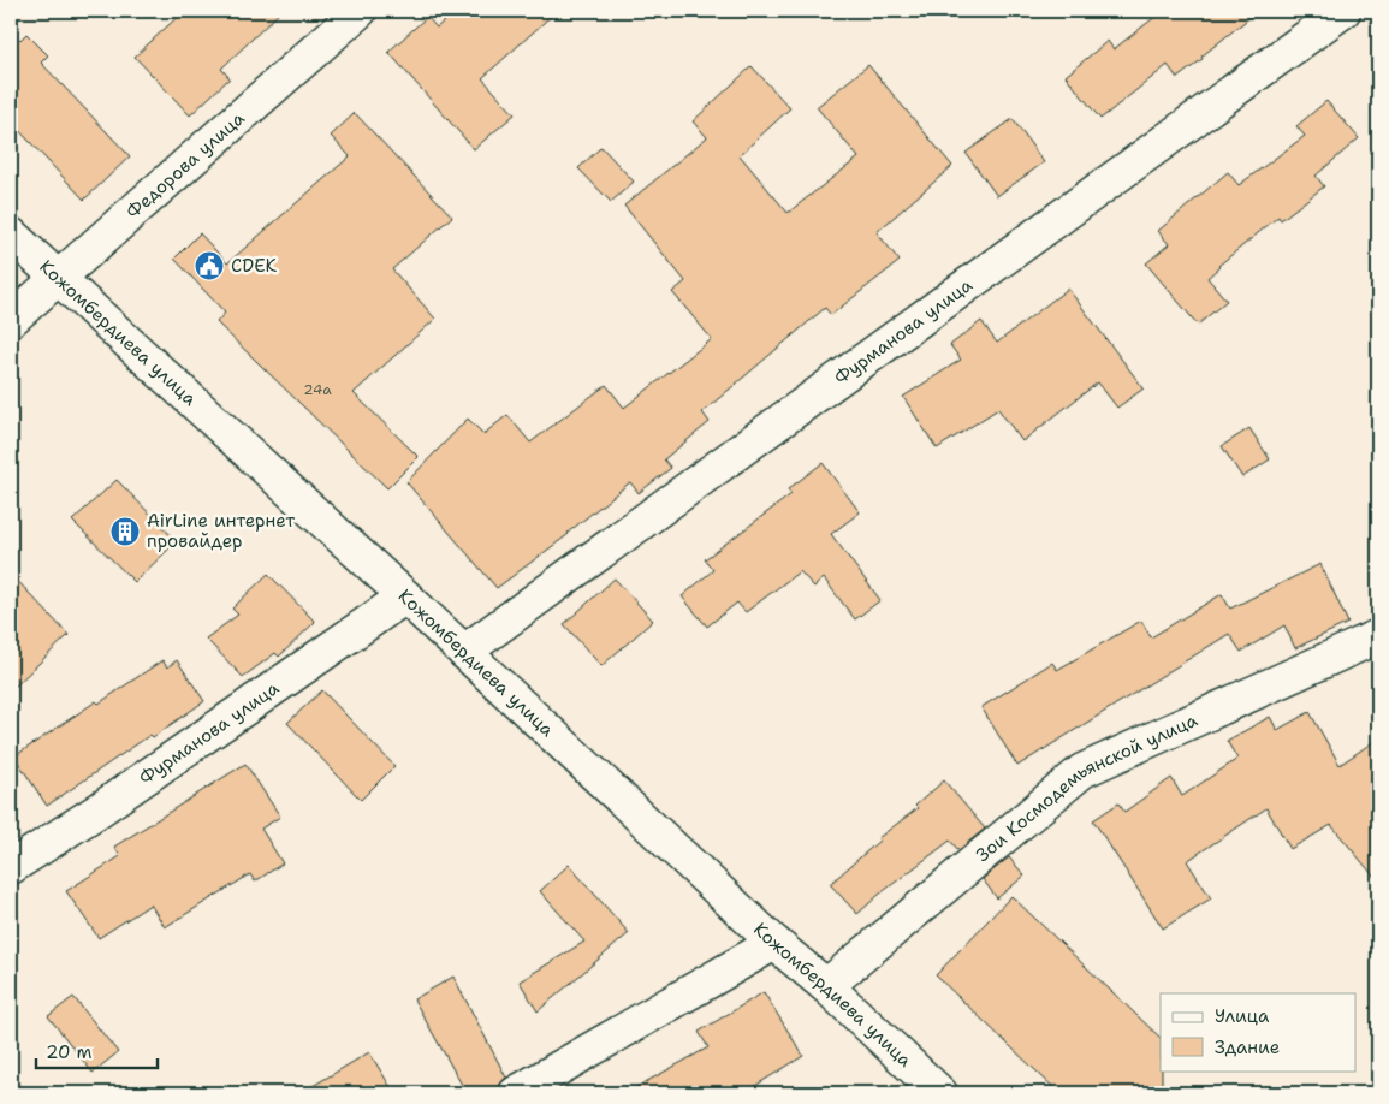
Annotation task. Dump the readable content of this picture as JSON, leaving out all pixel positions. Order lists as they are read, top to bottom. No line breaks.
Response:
{"streets":{"street":["Федорова улица","Фурманова улица","Кожомбердиева улица","Зои Космодемьянской улица"]},"crossings":[["Федорова улица","Кожомбердиева улица"],["Фурманова улица","Кожомбердиева улица"],["Кожомбердиева улица","Зои Космодемьянской улица"]],"places":{"public building":["CDEK"],"building":["AirLine интернет провайдер"]},"house_numbers":["24а"],"legend":["Улица","Здание"],"scale_bar":"20 m"}
